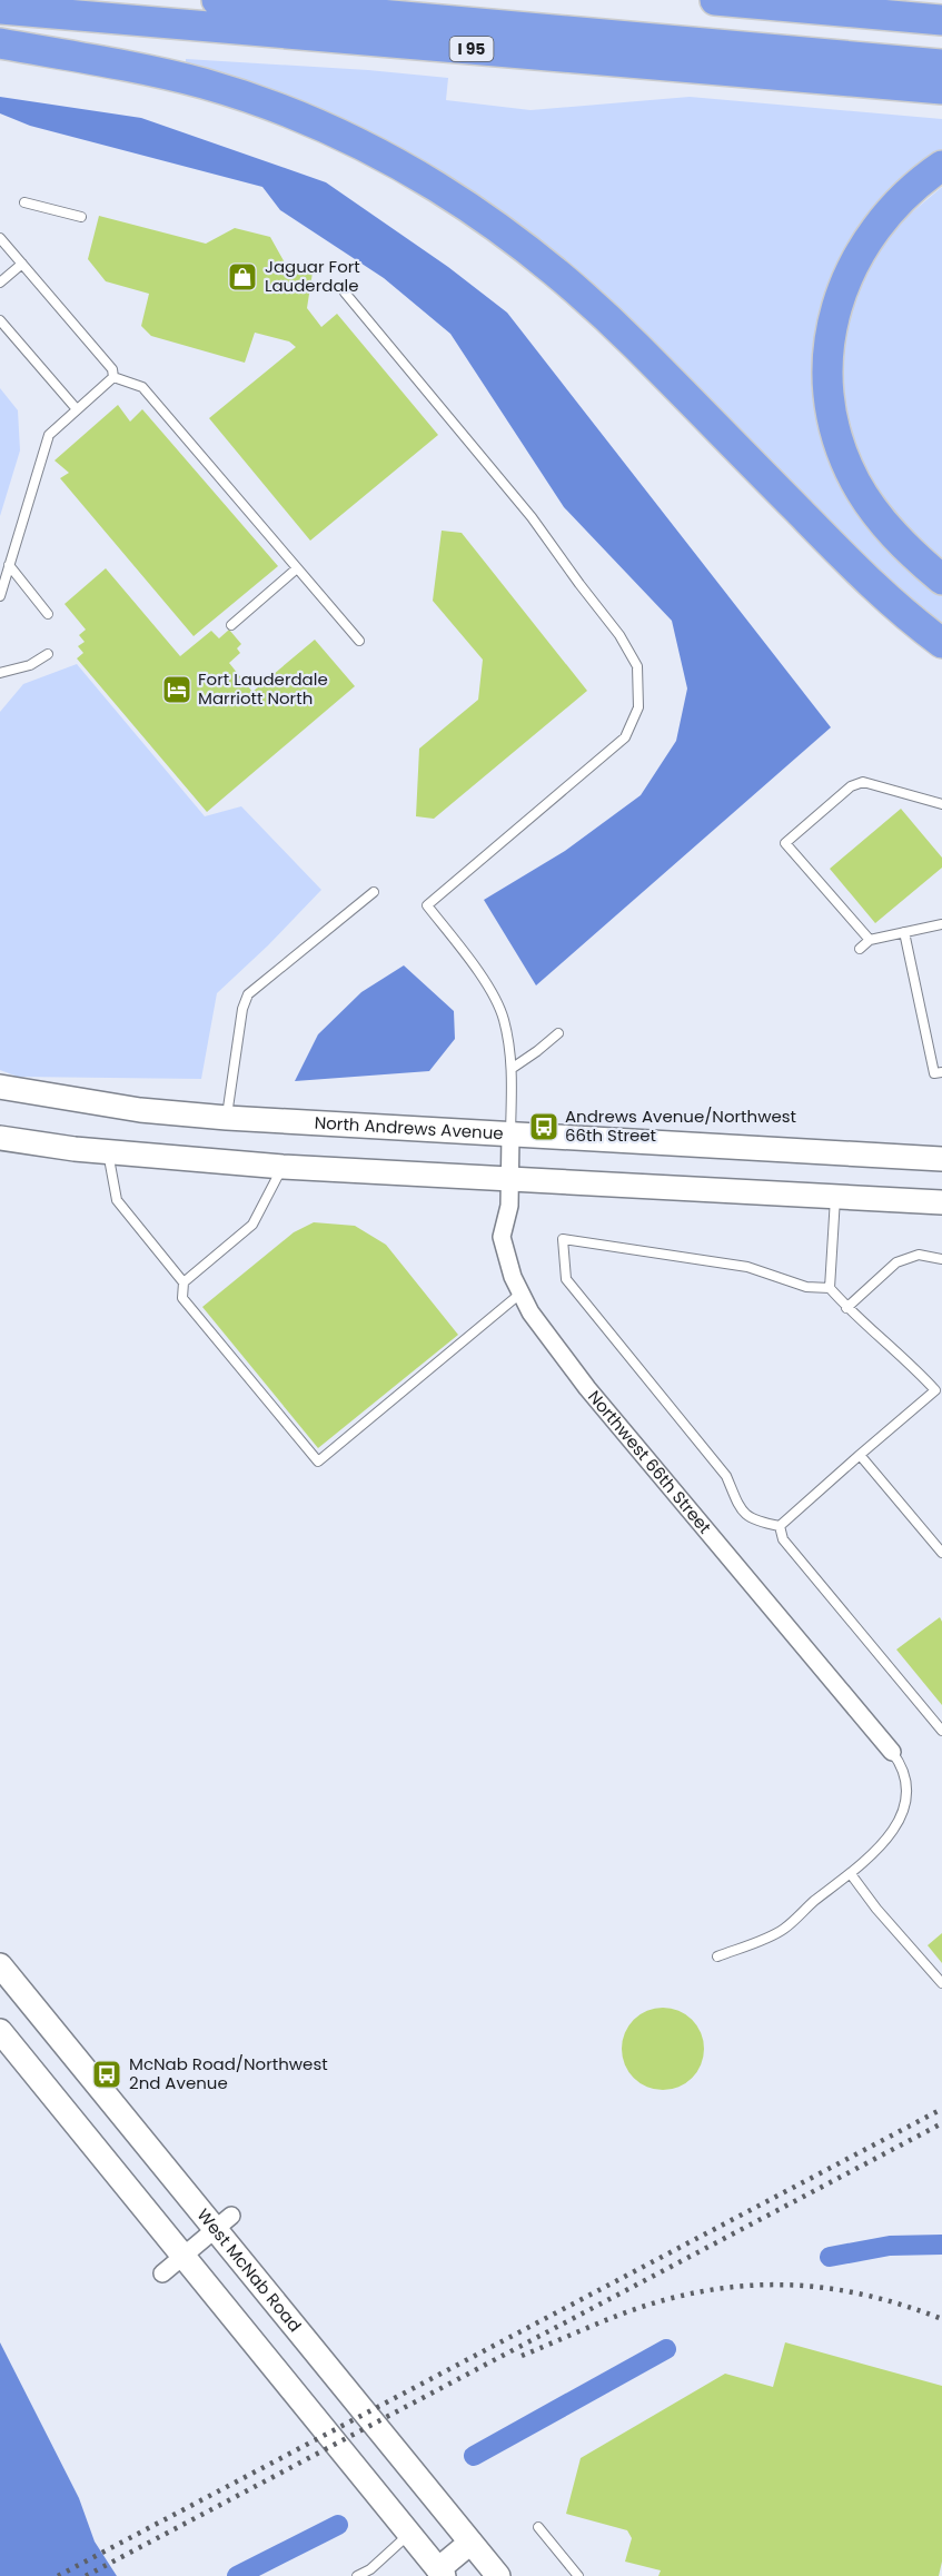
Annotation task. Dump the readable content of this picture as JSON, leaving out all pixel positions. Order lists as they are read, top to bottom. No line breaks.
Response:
{"streets":{"highway":["I 95"],"main road":["North Andrews Avenue","West McNab Road"],"street":["Northwest 66th Street"]},"crossings":[["North Andrews Avenue","Northwest 66th Street"]],"places":{"shop":["Jaguar Fort Lauderdale"],"hotel":["Fort Lauderdale Marriott North"],"bus stop":["Andrews Avenue/Northwest 66th Street","McNab Road/Northwest 2nd Avenue"]}}
